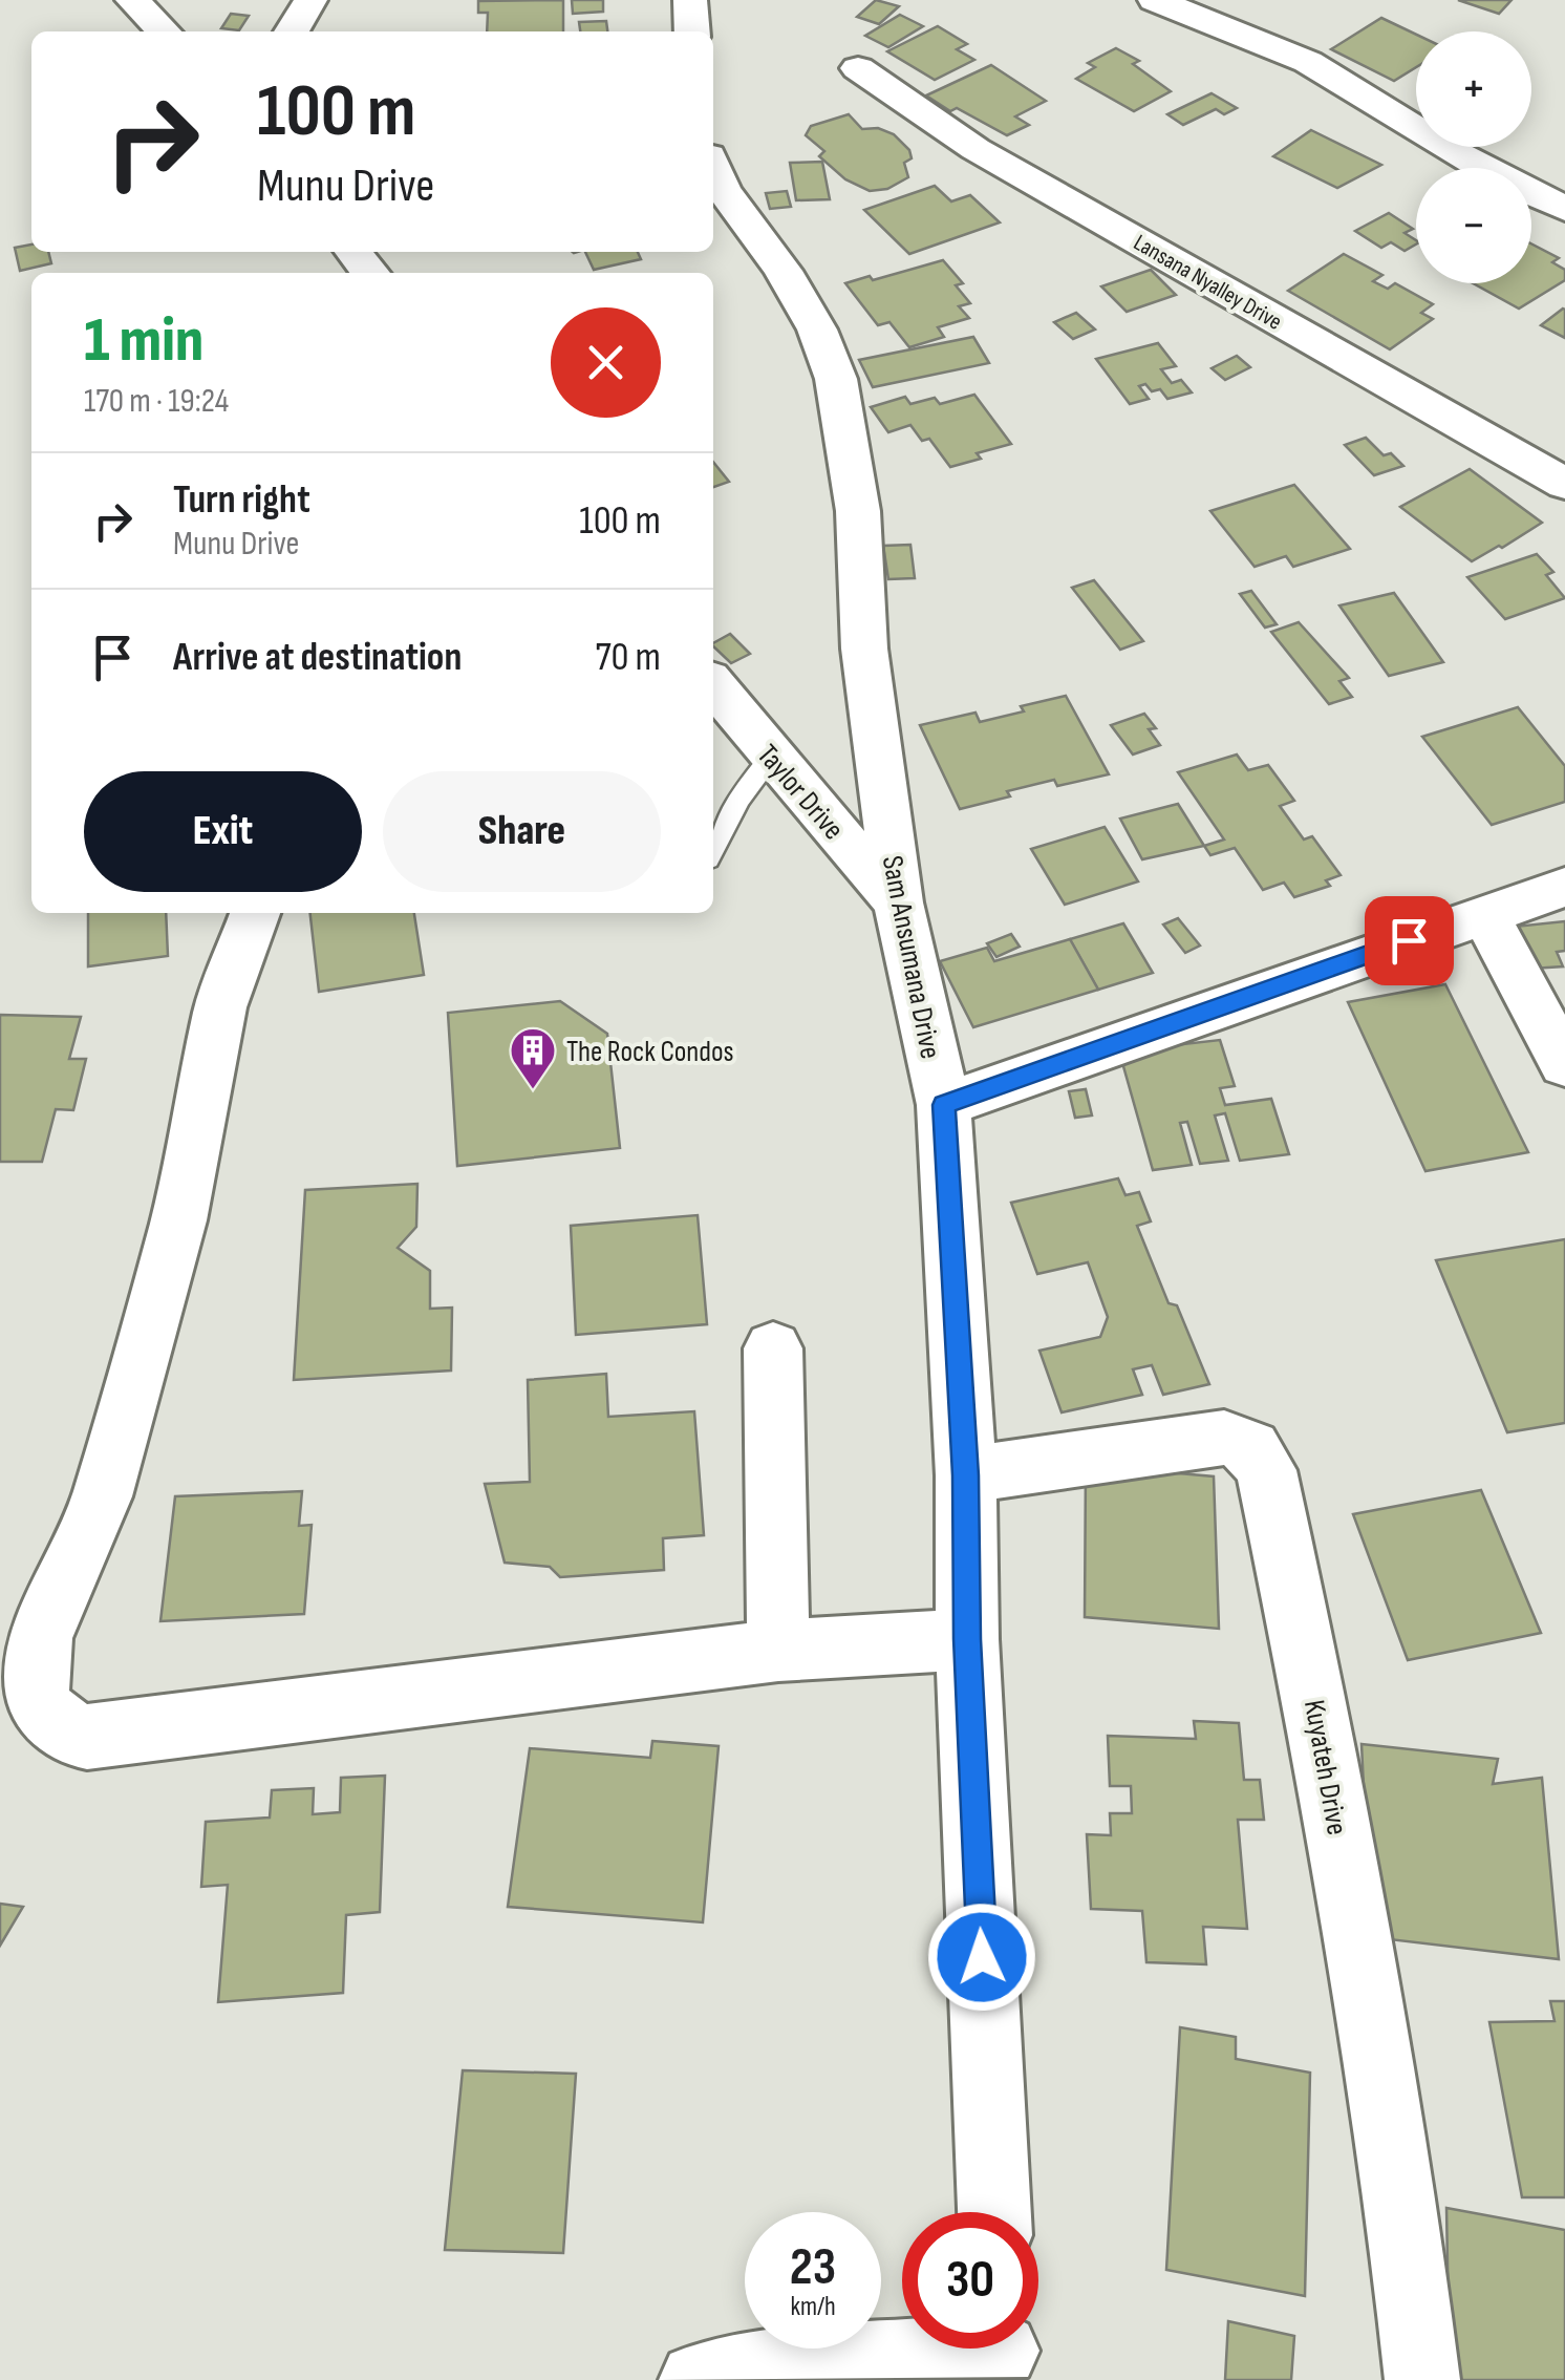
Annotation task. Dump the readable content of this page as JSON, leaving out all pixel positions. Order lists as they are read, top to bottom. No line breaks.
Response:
{"streets":{"street":["Lansana Nyalley Drive","Taylor Drive","Sam Ansumana Drive","Kuyateh Drive"]},"crossings":[["Taylor Drive","Sam Ansumana Drive"],["Sam Ansumana Drive","Kuyateh Drive"]],"places":{"building":["The Rock Condos"]},"page":{"map_buttons":["+","−"],"turn":["100 m","Munu Drive"],"heading":["1 min","170 m · 19:24"],"list":[{"name":"Turn right","note":"Munu Drive","value":"100 m"},{"name":"Arrive at destination","value":"70 m"}],"buttons":["Exit","Share"],"speed":"23 km/h","limit":"30"}}
